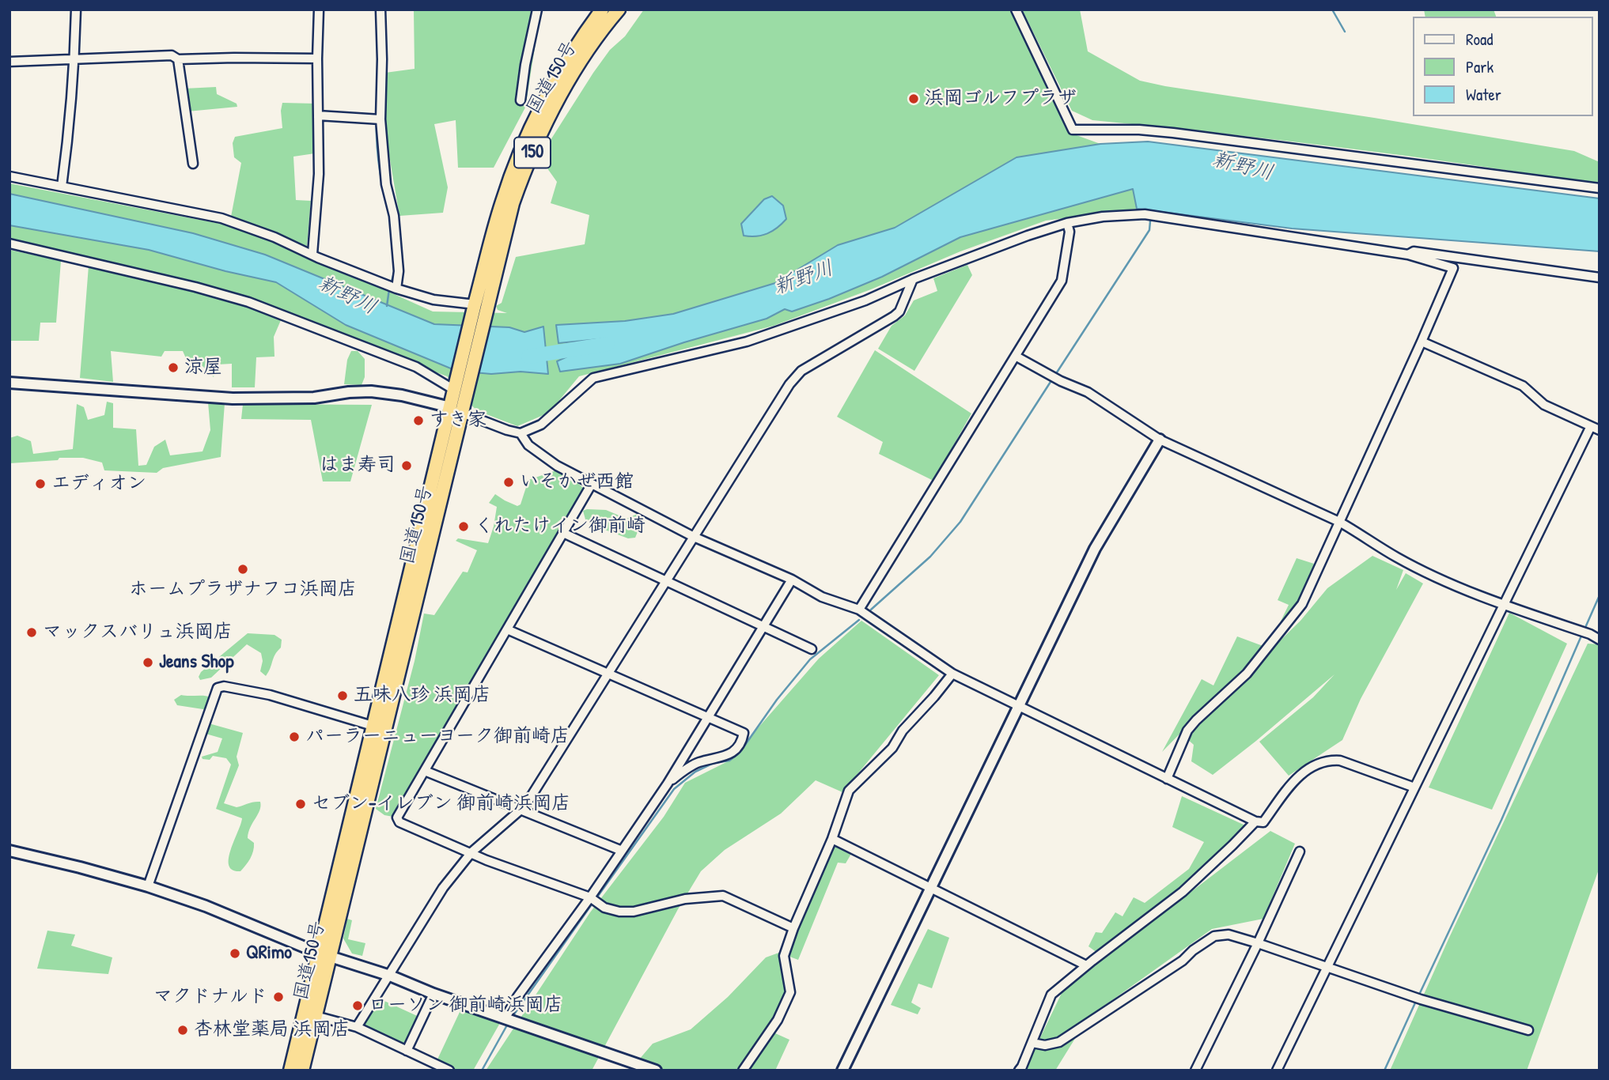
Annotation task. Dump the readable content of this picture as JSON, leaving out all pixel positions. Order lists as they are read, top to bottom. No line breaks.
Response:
{"streets":{"highway":["国道150号","150"]},"water":["新野川"],"places":["浜岡ゴルフプラザ","涼屋","すき家","はま寿司","いそかぜ西館","エディオン","くれたけイン御前崎","ホームプラザナフコ浜岡店","マックスバリュ浜岡店","Jeans Shop","五味八珍 浜岡店","パーラーニューヨーク御前崎店","セブン-イレブン 御前崎浜岡店","QRimo","マクドナルド","ローソン 御前崎浜岡店","杏林堂薬局 浜岡店"],"legend":["Road","Park","Water"]}
